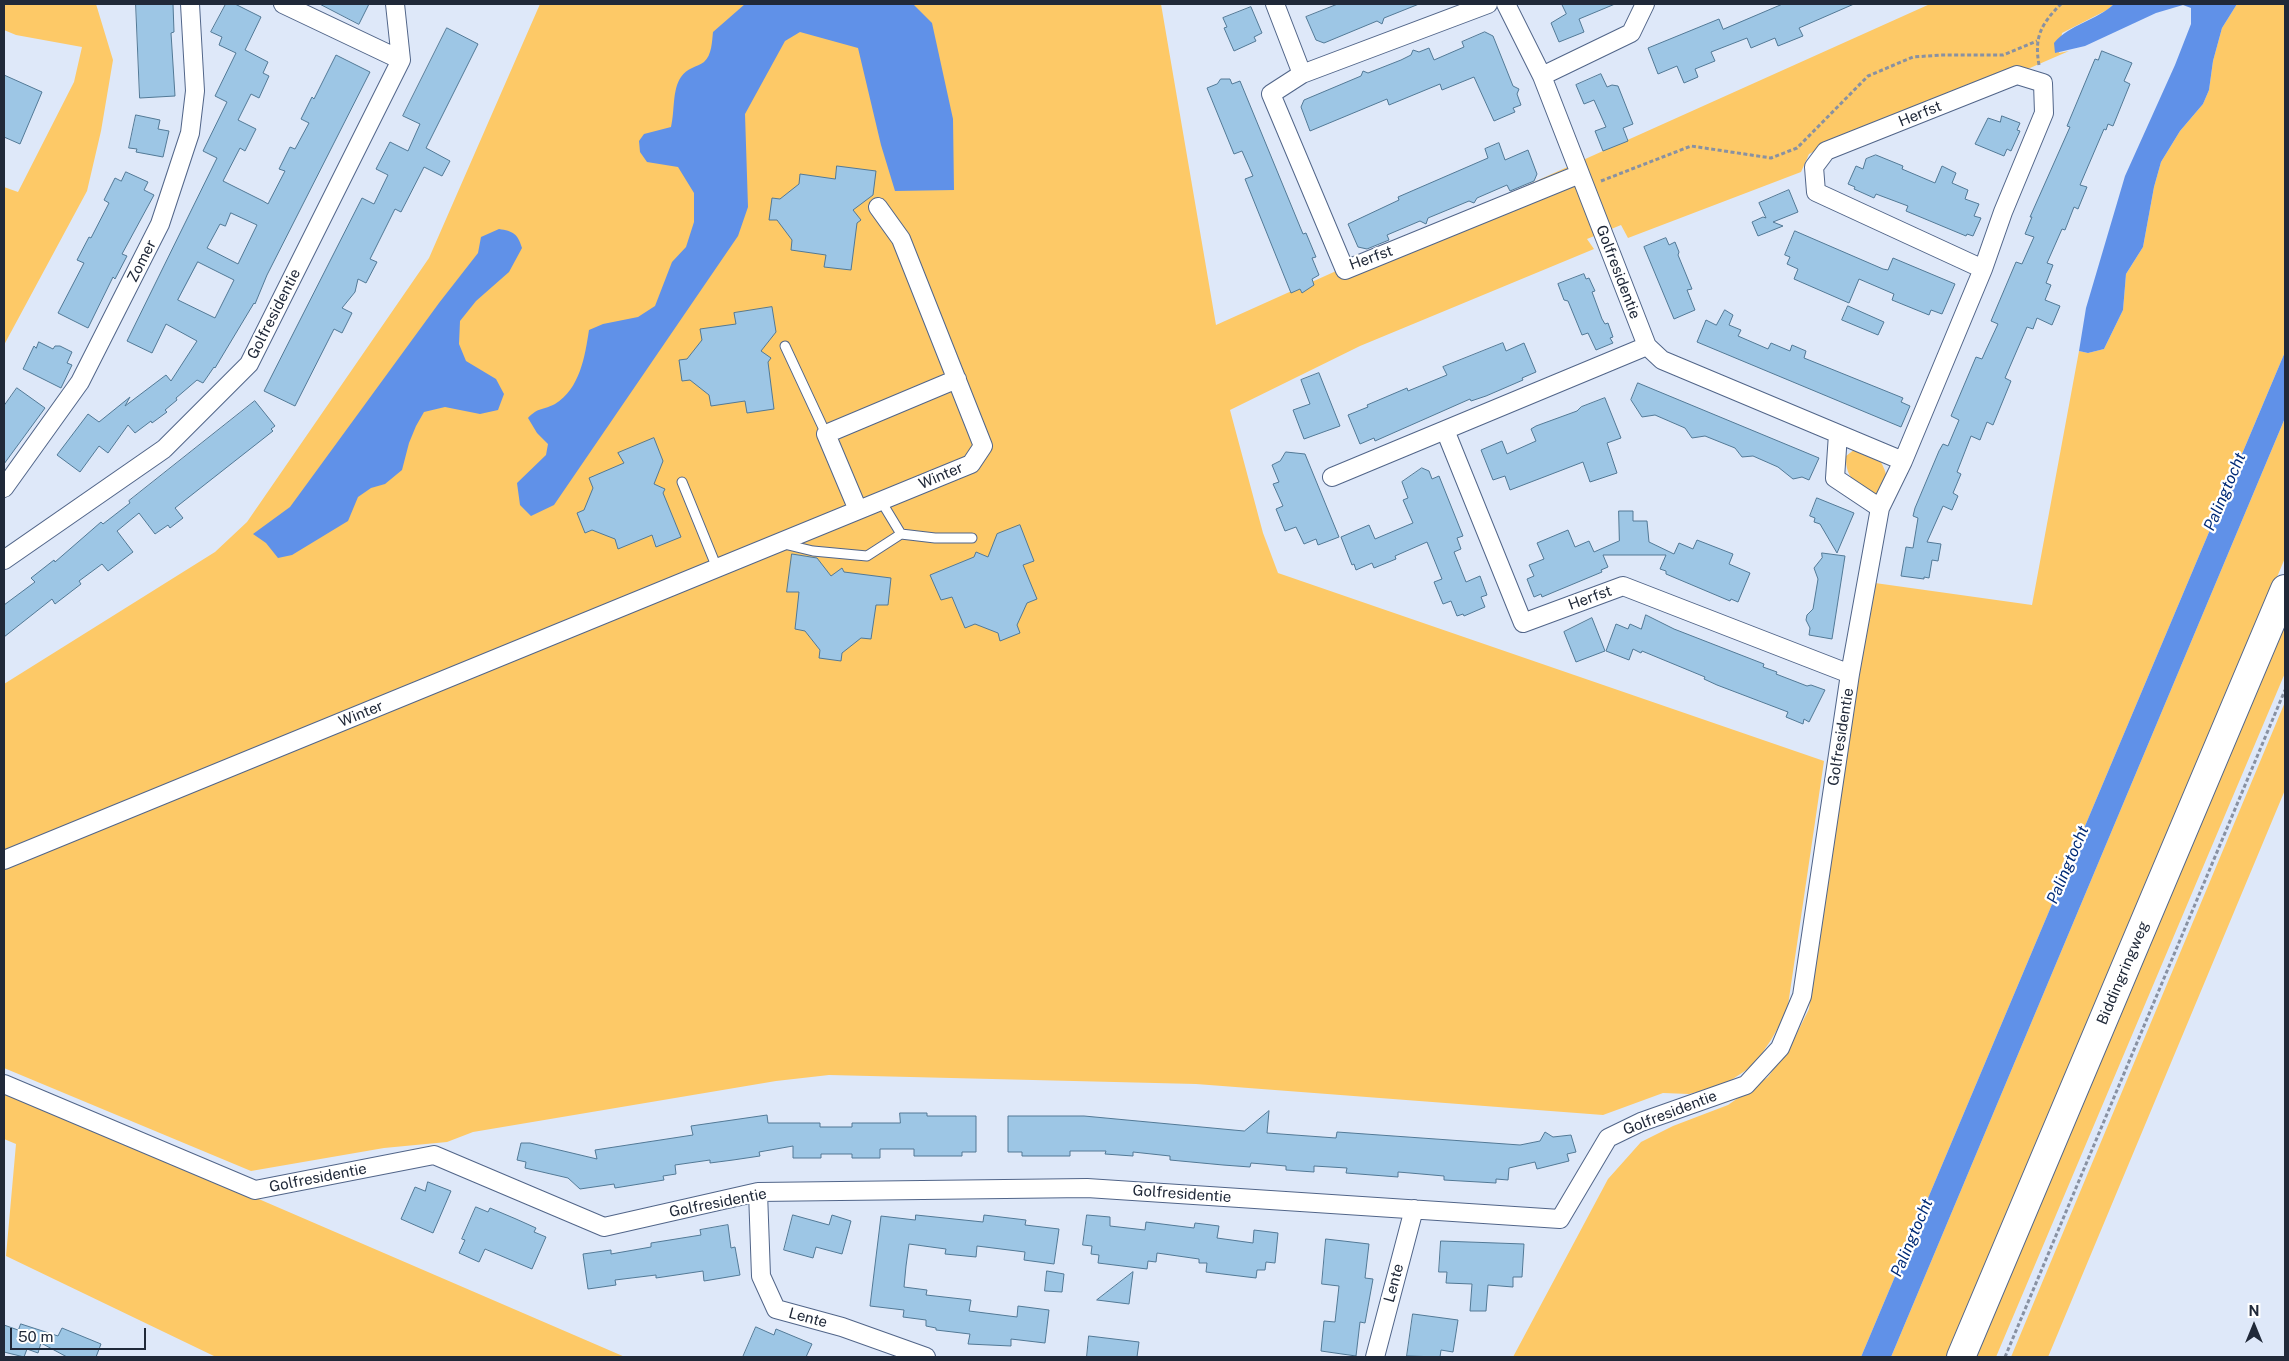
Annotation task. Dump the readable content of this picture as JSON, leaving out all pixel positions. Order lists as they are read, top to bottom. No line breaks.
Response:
{"streets":{"highway":["Biddingringweg"],"street":["Herfst","Zomer","Golfresidentie","Winter","Lente"]},"crossings":[["Herfst","Golfresidentie"],["Golfresidentie","Lente"]],"water":["Palingtocht"],"scale_bar":"50 m","north":"top"}
